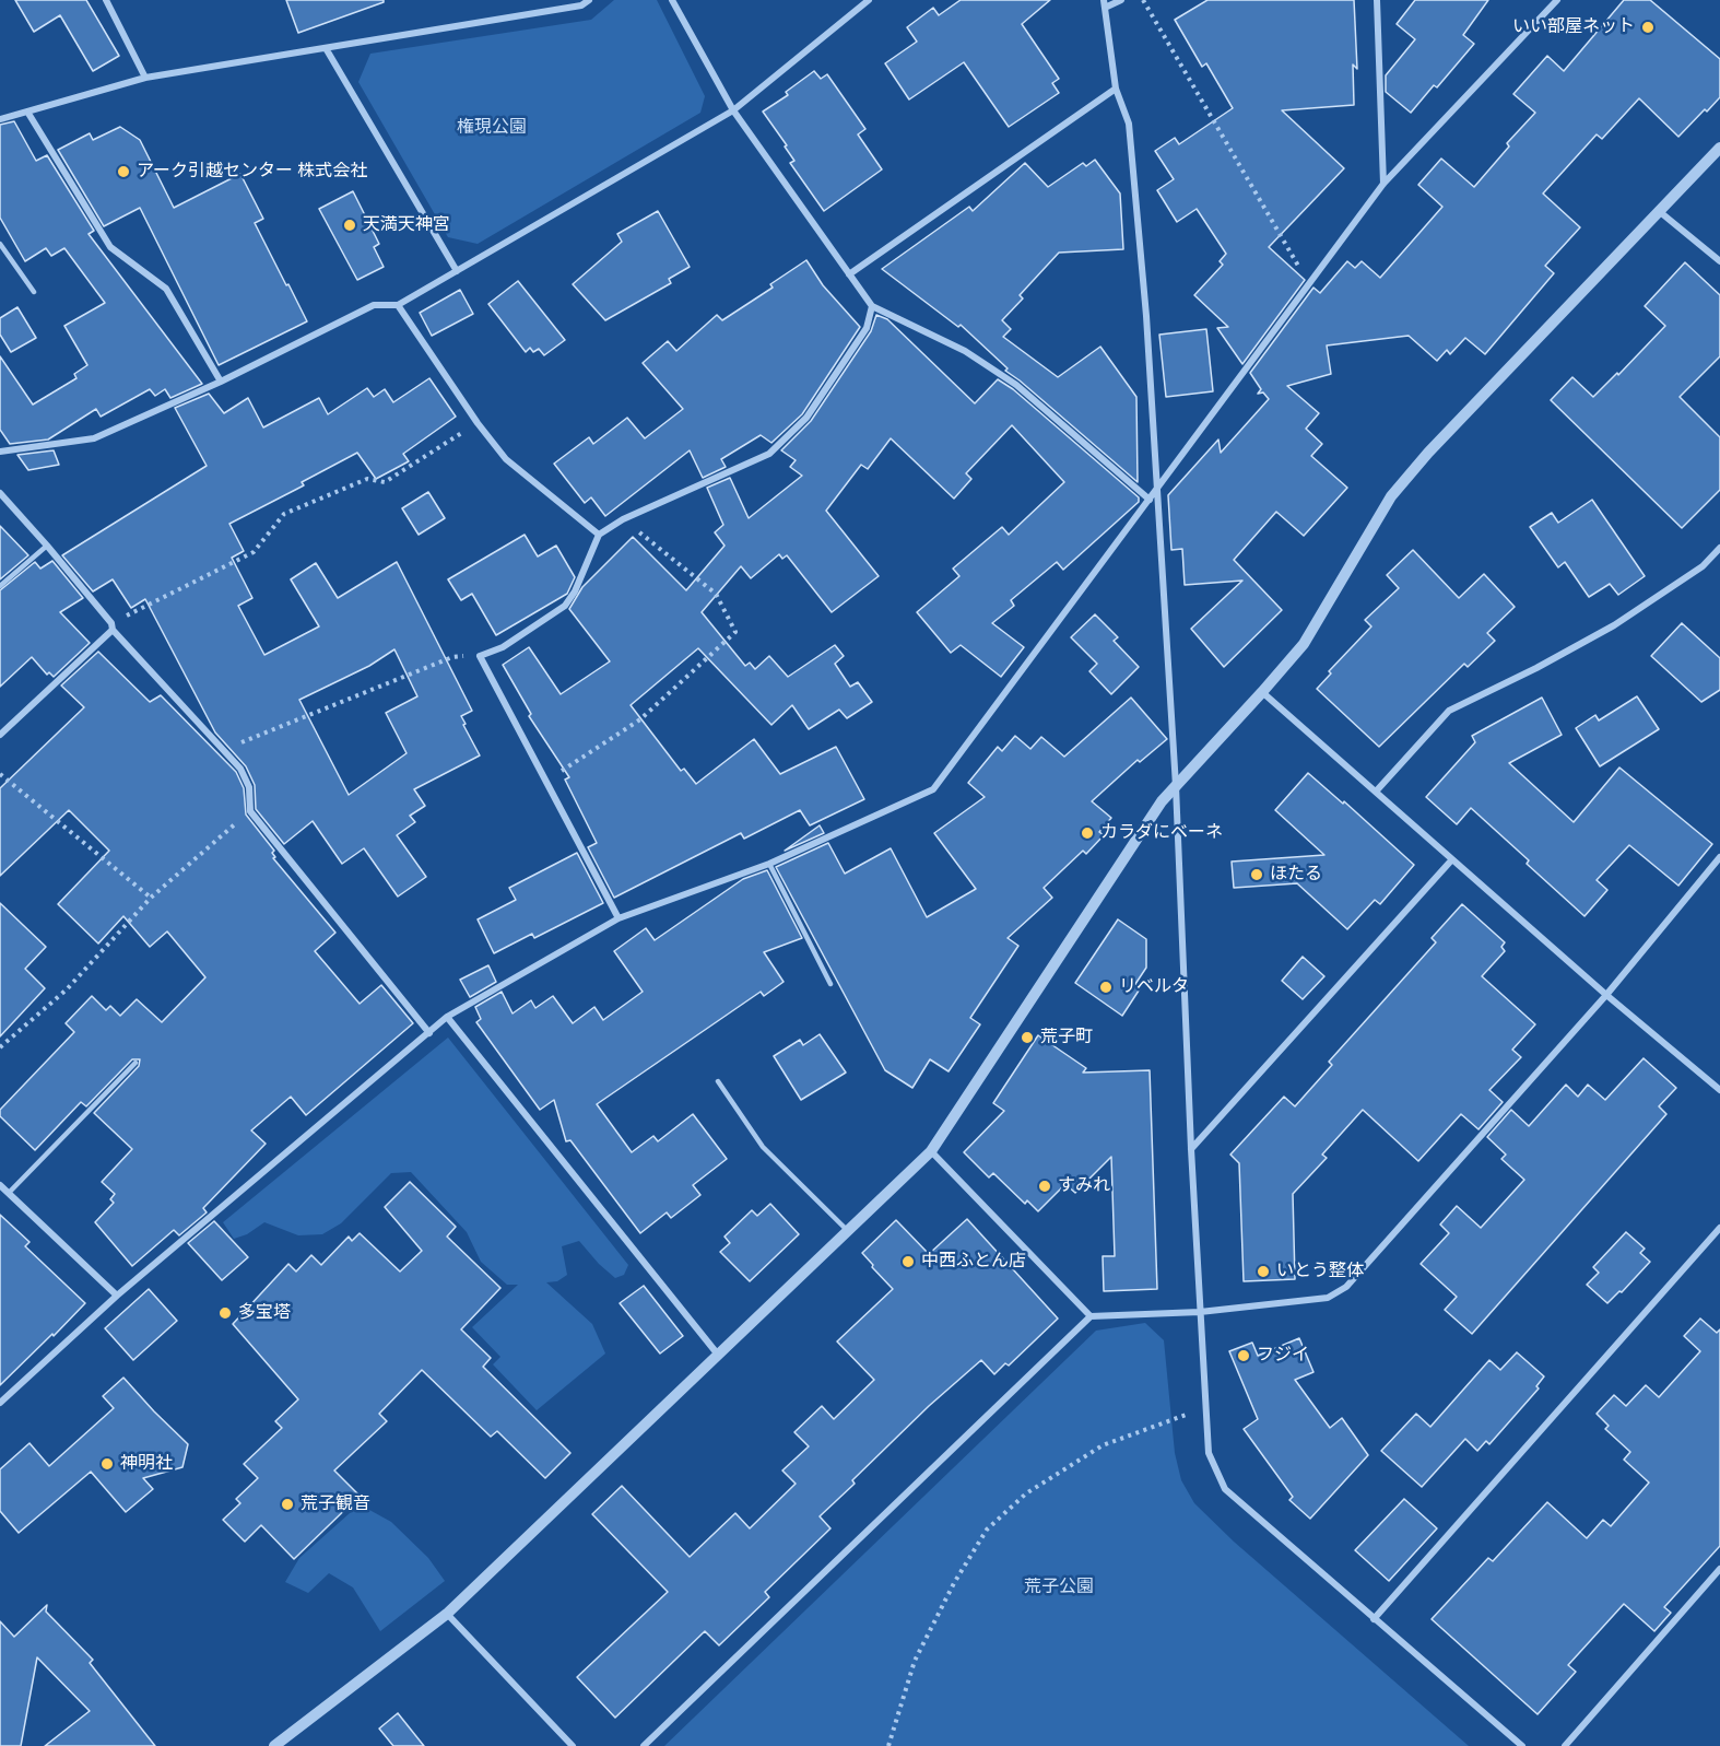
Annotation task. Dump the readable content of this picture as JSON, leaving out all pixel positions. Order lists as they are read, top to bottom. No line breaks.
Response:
{"parks":["権現公園","荒子公園"],"places":["いい部屋ネット","アーク引越センター 株式会社","天満天神宮","カラダにベーネ","ほたる","リベルタ","荒子町","すみれ","中西ふとん店","いとう整体","多宝塔","フジイ","神明社","荒子観音"]}
